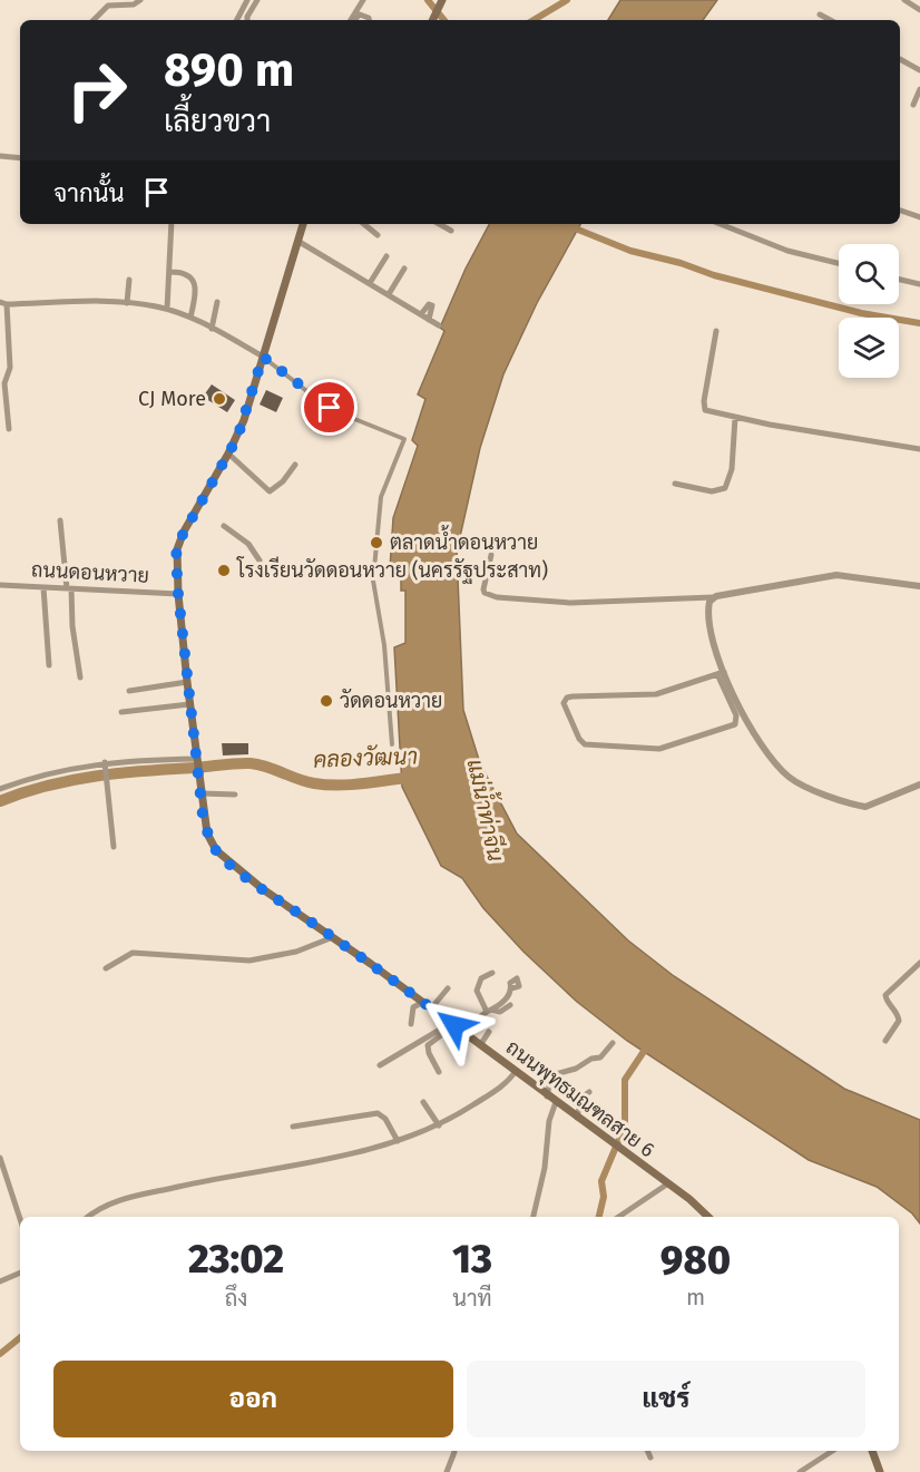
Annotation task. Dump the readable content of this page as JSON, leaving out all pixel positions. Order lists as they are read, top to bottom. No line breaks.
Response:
{"streets":{"main road":["ถนนพุทธมณฑลสาย 6"],"street":["ถนนดอนหวาย"]},"crossings":[["ถนนดอนหวาย","ถนนพุทธมณฑลสาย 6"]],"water":["คลองวัฒนา","แม่น้ำท่าจีน"],"places":["CJ More","ตลาดน้ำดอนหวาย","โรงเรียนวัดดอนหวาย (นครรัฐประสาท)","วัดดอนหวาย"],"page":{"turn":["890 m","เลี้ยวขวา"],"then":"จากนั้น","eta":["23:02","ถึง","13","นาที","980","m"],"buttons":["ออก","แชร์"]}}
